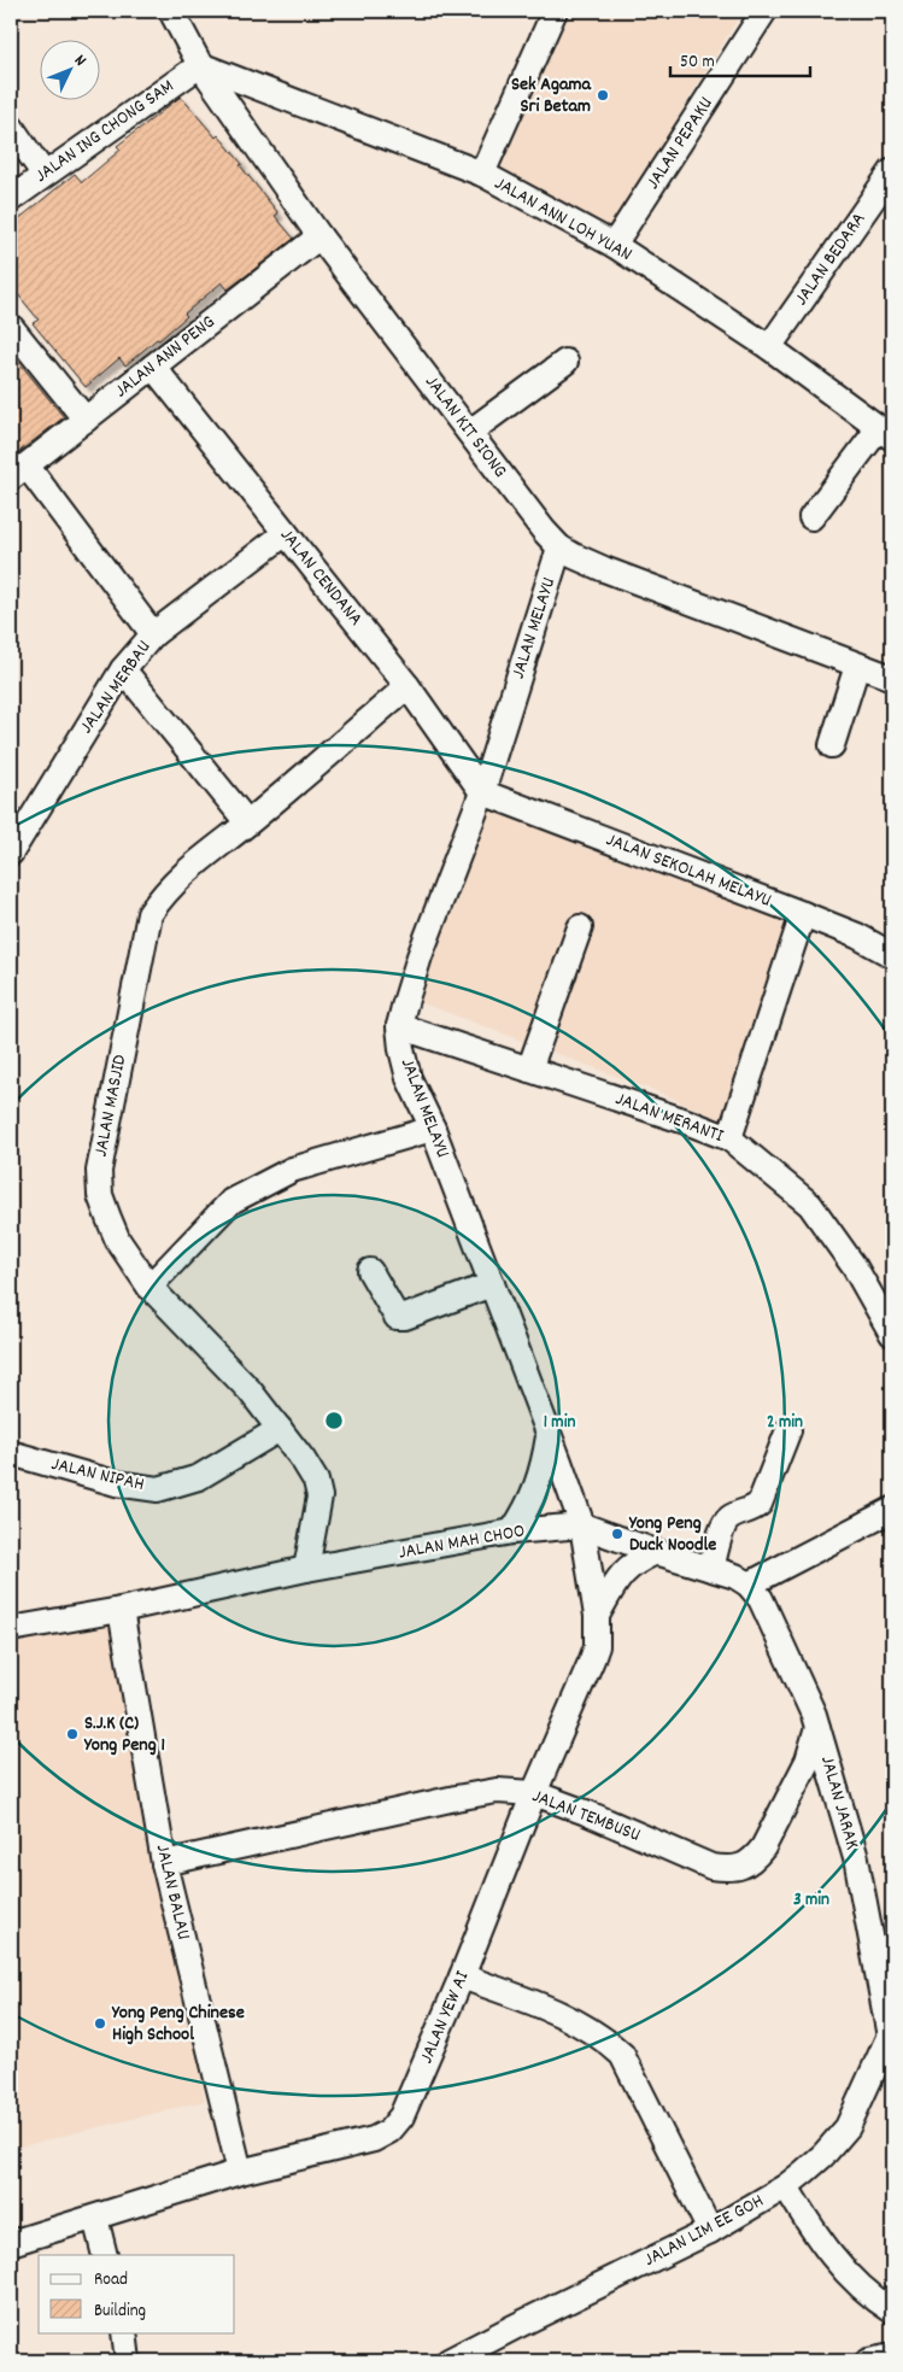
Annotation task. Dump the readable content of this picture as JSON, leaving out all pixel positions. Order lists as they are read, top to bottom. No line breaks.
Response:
{"streets":{"street":["JALAN ING CHONG SAM","JALAN PEPAKU","JALAN ANN LOH YUAN","JALAN BEDARA","JALAN ANN PENG","JALAN KIT SIONG","JALAN CENDANA","JALAN MELAYU","JALAN MERBAU","JALAN SEKOLAH MELAYU","JALAN MASJID","JALAN MERANTI","JALAN NIPAH","JALAN MAH CHOO","JALAN JARAK","JALAN TEMBUSU","JALAN BALAU","JALAN YEW AI","JALAN LIM EE GOH"]},"crossings":[["JALAN ING CHONG SAM","JALAN ANN LOH YUAN"],["JALAN ING CHONG SAM","JALAN KIT SIONG"],["JALAN PEPAKU","JALAN ANN LOH YUAN"],["JALAN ANN LOH YUAN","JALAN BEDARA"],["JALAN ANN LOH YUAN","JALAN KIT SIONG"],["JALAN ANN PENG","JALAN KIT SIONG"],["JALAN ANN PENG","JALAN CENDANA"],["JALAN KIT SIONG","JALAN MELAYU"],["JALAN CENDANA","JALAN MELAYU"],["JALAN CENDANA","JALAN MERBAU"],["JALAN CENDANA","JALAN SEKOLAH MELAYU"],["JALAN CENDANA","JALAN MASJID"],["JALAN MELAYU","JALAN SEKOLAH MELAYU"],["JALAN MELAYU","JALAN MERANTI"],["JALAN MELAYU","JALAN MAH CHOO"],["JALAN MELAYU","JALAN YEW AI"],["JALAN MASJID","JALAN NIPAH"],["JALAN MASJID","JALAN MAH CHOO"],["JALAN MAH CHOO","JALAN JARAK"],["JALAN MAH CHOO","JALAN BALAU"],["JALAN MAH CHOO","JALAN YEW AI"],["JALAN JARAK","JALAN TEMBUSU"],["JALAN JARAK","JALAN LIM EE GOH"],["JALAN TEMBUSU","JALAN BALAU"],["JALAN TEMBUSU","JALAN YEW AI"],["JALAN BALAU","JALAN YEW AI"]],"places":["Sek Agama Sri Betam","Yong Peng Duck Noodle","S.J.K (C) Yong Peng 1","Yong Peng Chinese High School"],"legend":["Road","Building"],"scale_bar":"50 m","north":"top right","rings":["1 min","2 min","3 min"]}
